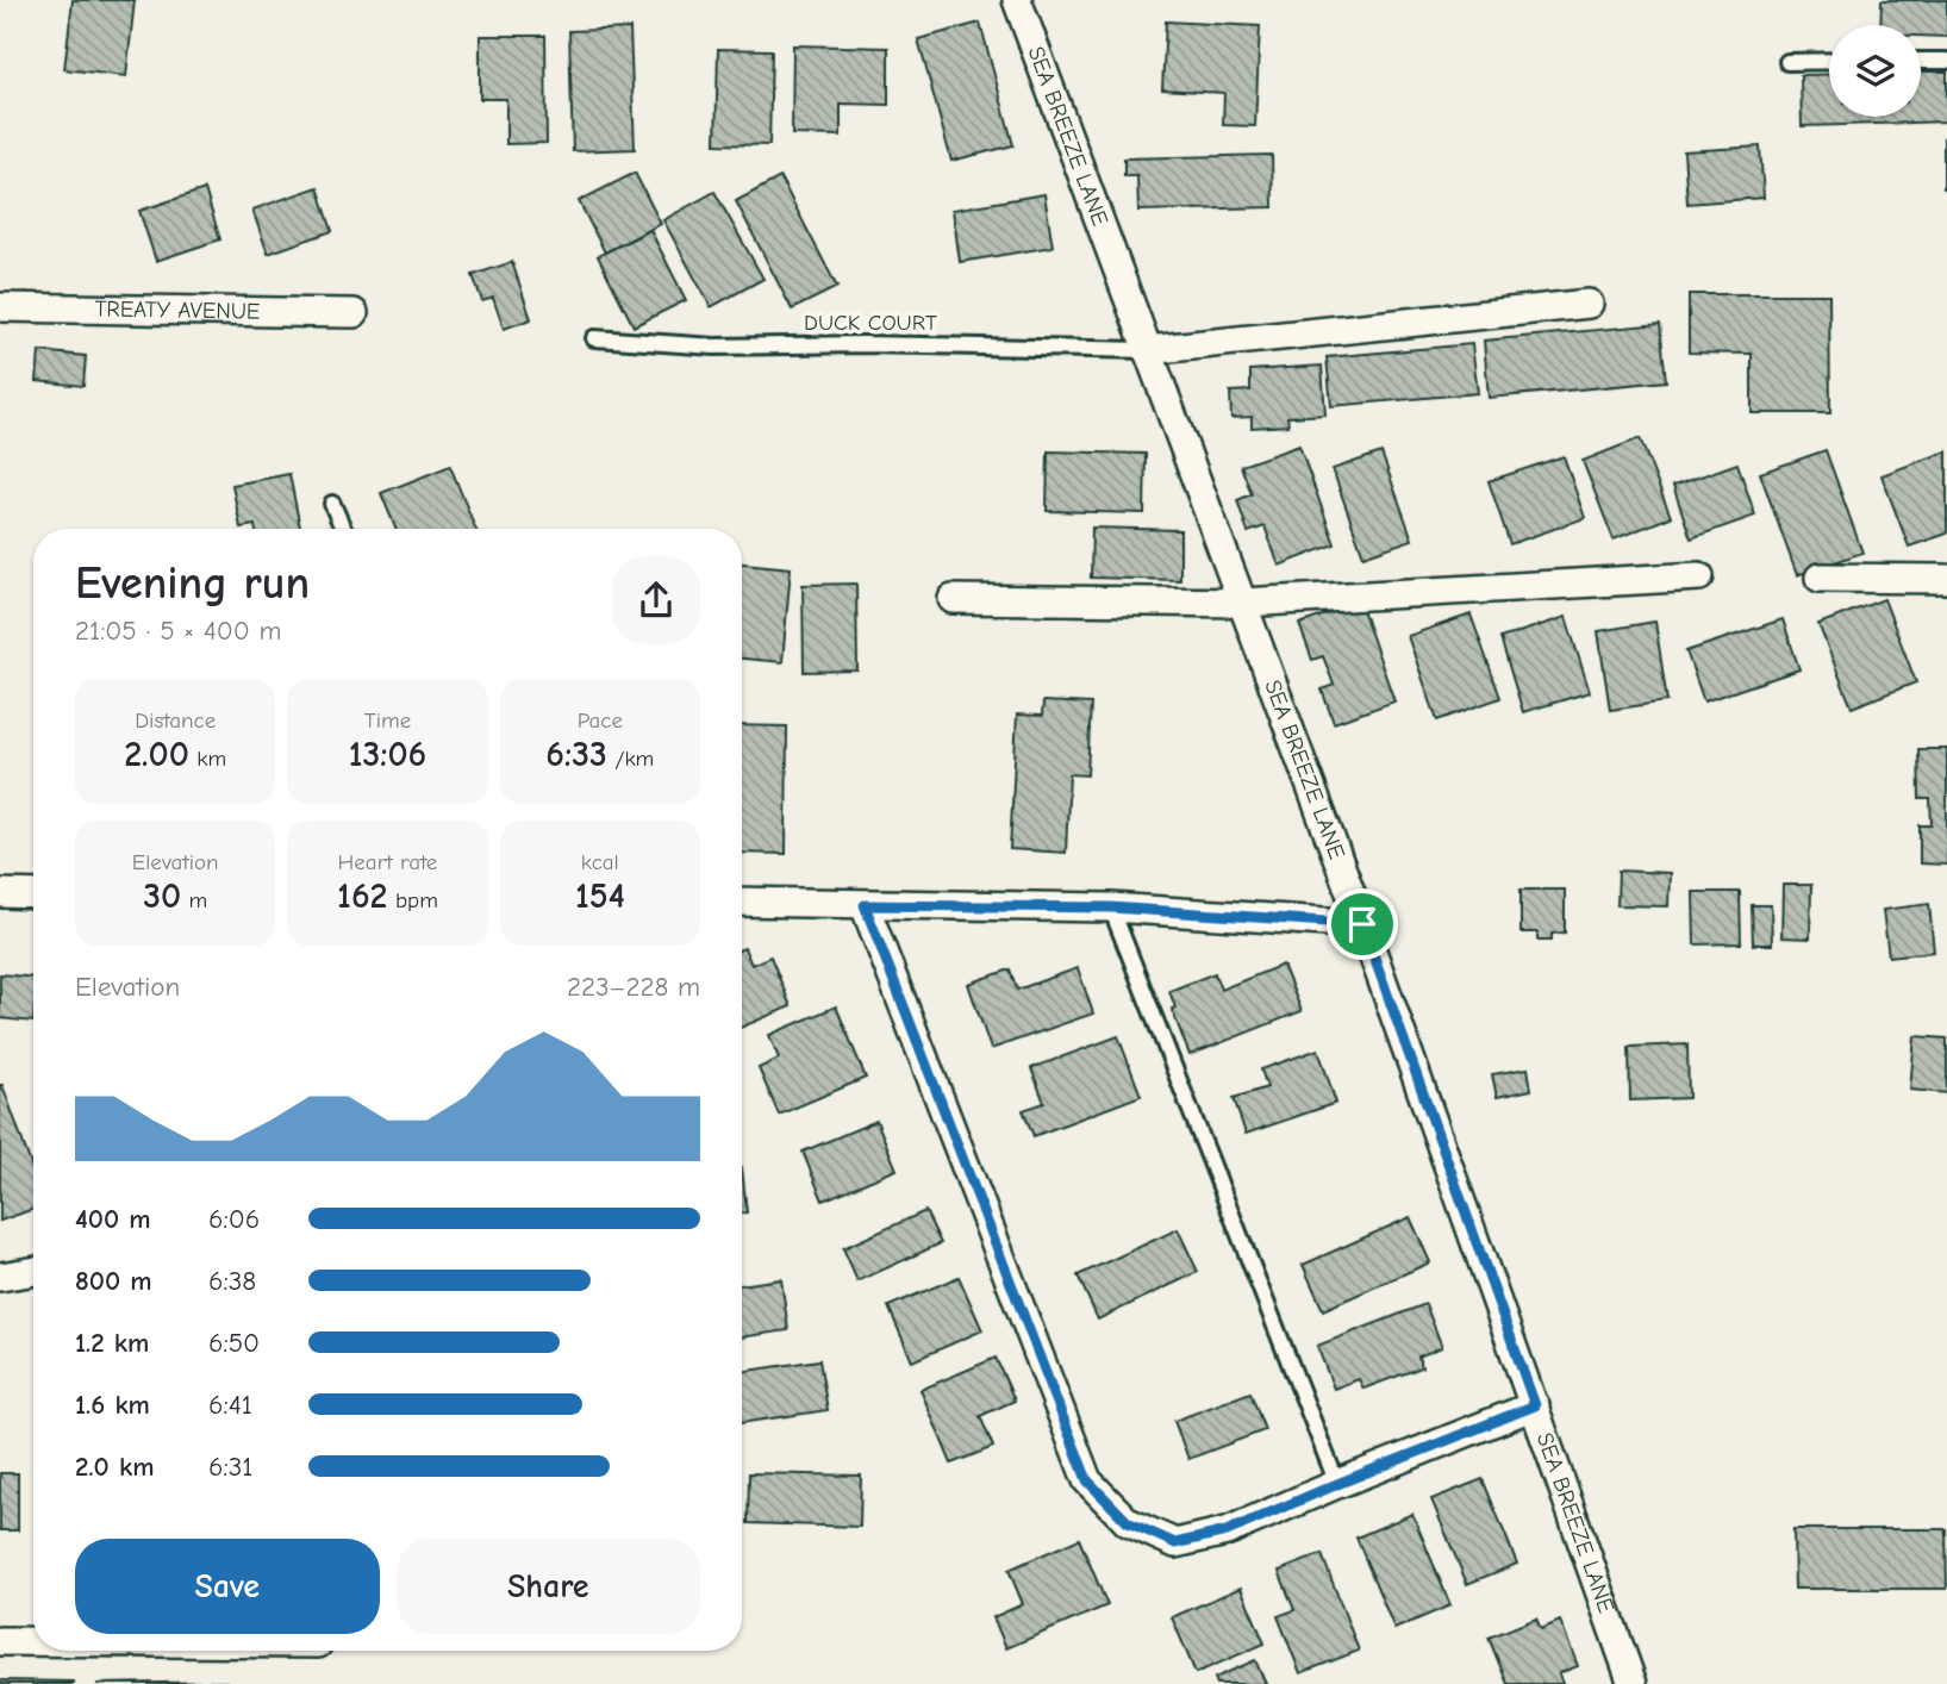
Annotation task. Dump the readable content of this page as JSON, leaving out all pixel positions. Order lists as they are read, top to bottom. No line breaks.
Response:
{"streets":{"street":["SEA BREEZE LANE","TREATY AVENUE"],"lane":["DUCK COURT"]},"crossings":[["SEA BREEZE LANE","DUCK COURT"]],"page":{"heading":["Evening run","21:05 · 5 × 400 m"],"stats":[["Distance","2.00 km"],["Time","13:06"],["Pace","6:33 /km"],["Elevation","30 m"],["Heart rate","162 bpm"],["kcal","154"]],"chart":["Elevation","223–228 m"],"list":[{"name":"400 m","note":"6:06"},{"name":"800 m","note":"6:38"},{"name":"1.2 km","note":"6:50"},{"name":"1.6 km","note":"6:41"},{"name":"2.0 km","note":"6:31"}],"buttons":["Save","Share"]}}
